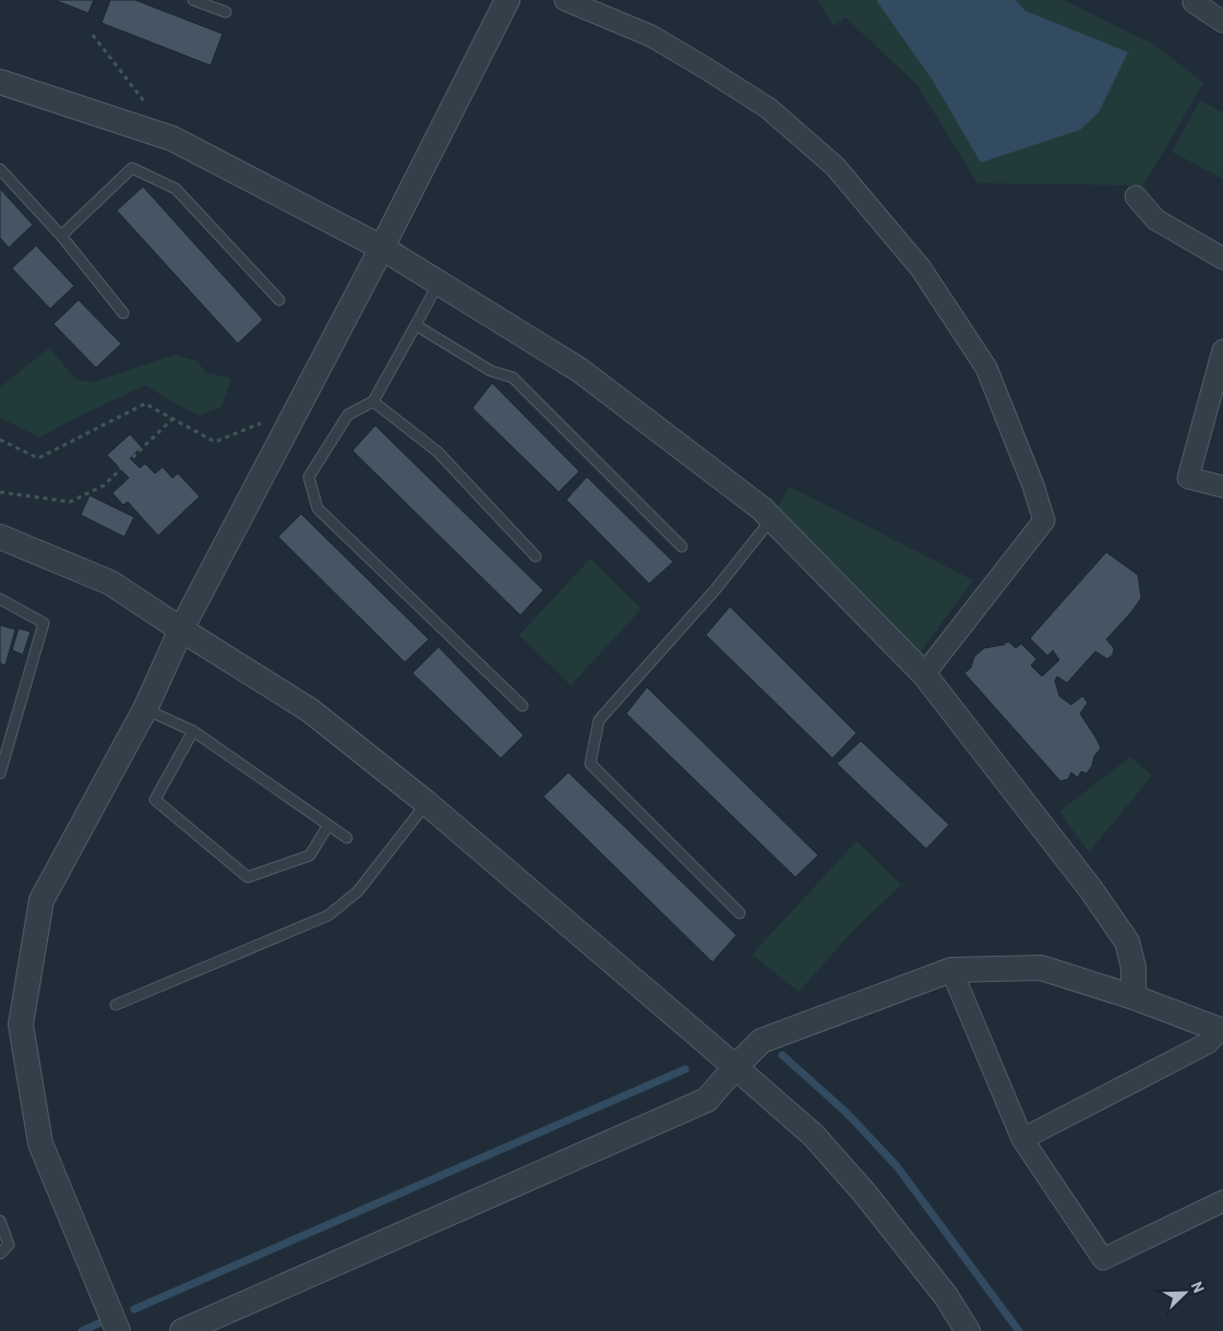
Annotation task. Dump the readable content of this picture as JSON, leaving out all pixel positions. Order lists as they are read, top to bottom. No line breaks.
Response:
{"north":"top right"}
